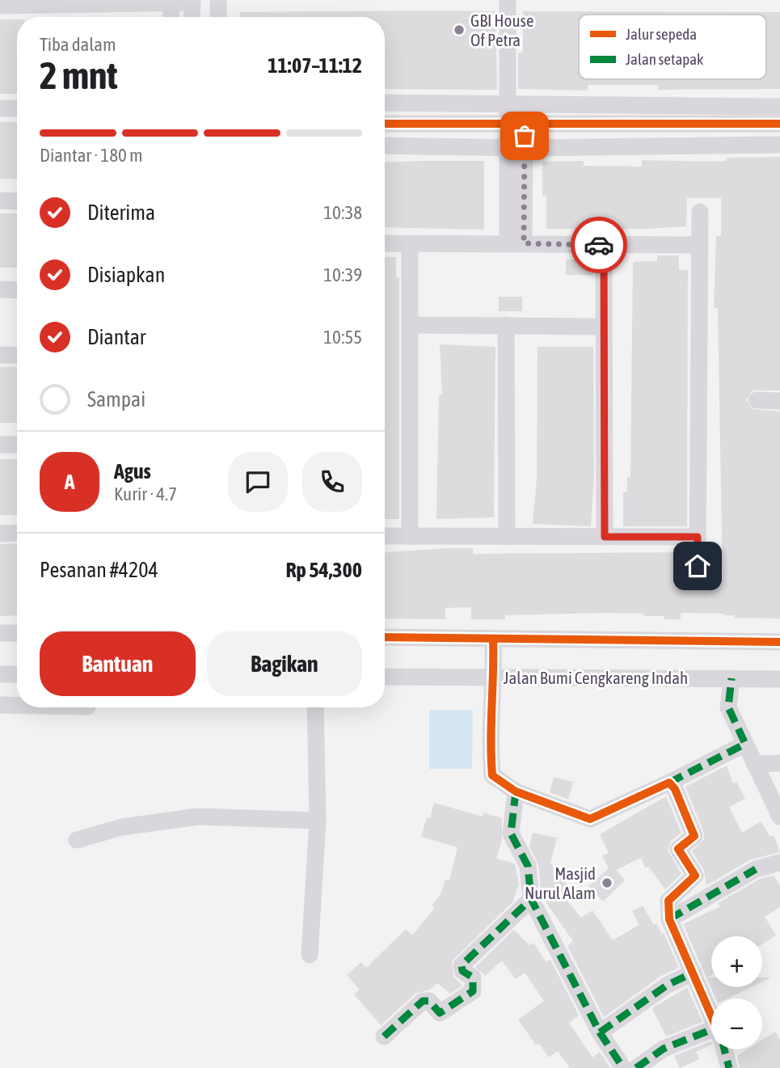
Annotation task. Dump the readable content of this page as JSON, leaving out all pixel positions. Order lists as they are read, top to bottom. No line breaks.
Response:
{"streets":{"street":["Jalan Bumi Cengkareng Indah"]},"places":["GBI House Of Petra","Masjid Nurul Alam"],"legend":["Jalur sepeda","Jalan setapak"],"page":{"heading":["2 mnt","Tiba dalam","11:07–11:12"],"panel":["Agus","Kurir · 4.7","Pesanan #4204","Rp 54,300"],"bar":"Diantar · 180 m","list":[["Diterima","10:38"],["Disiapkan","10:39"],["Diantar","10:55"],"Sampai"],"round":"A","buttons":["Bantuan","Bagikan"],"map_buttons":["+","−"]}}
